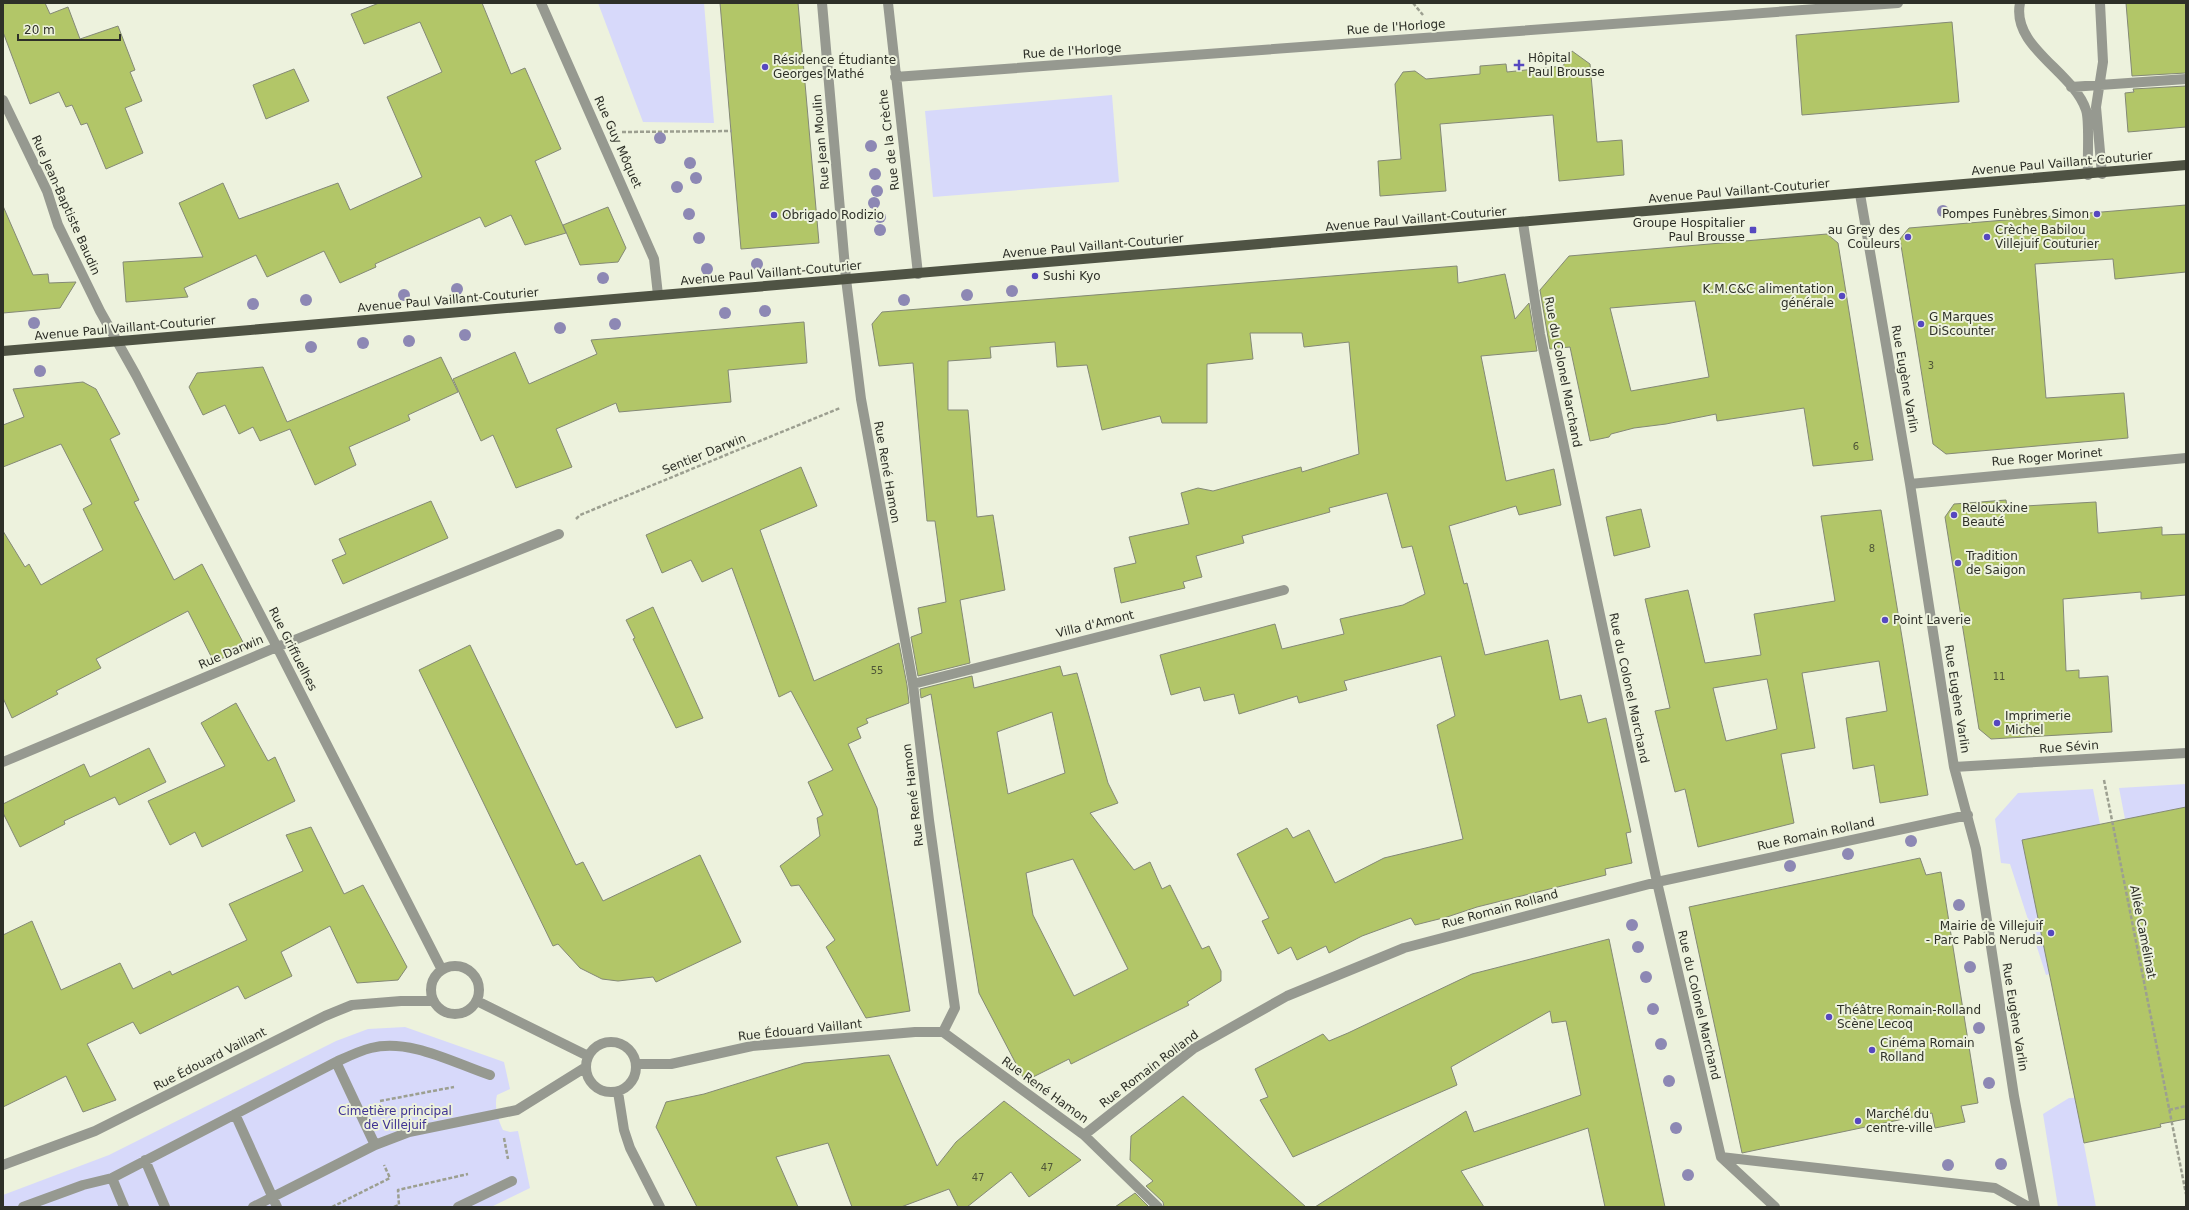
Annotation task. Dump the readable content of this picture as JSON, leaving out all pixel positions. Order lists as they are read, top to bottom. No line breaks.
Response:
{"streets":{"main road":["Avenue Paul Vaillant-Couturier"],"street":["Rue de l'Horloge","Rue de la Crèche","Rue Guy Môquet","Rue Jean Moulin","Rue Jean-Baptiste Baudin","Rue du Colonel Marchand","Rue Eugène Varlin","Rue Roger Morinet","Rue René Hamon","Villa d'Amont","Rue Griffuelhes","Rue Darwin","Rue Sévin","Rue Romain Rolland","Rue Édouard Vaillant"],"path":["Sentier Darwin","Allée Camélinat"]},"crossings":[["Rue de l'Horloge","Rue de la Crèche"],["Rue de la Crèche","Avenue Paul Vaillant-Couturier"],["Rue Guy Môquet","Avenue Paul Vaillant-Couturier"],["Rue Jean Moulin","Avenue Paul Vaillant-Couturier"],["Rue Jean Moulin","Rue René Hamon"],["Avenue Paul Vaillant-Couturier","Rue Jean-Baptiste Baudin"],["Avenue Paul Vaillant-Couturier","Rue du Colonel Marchand"],["Avenue Paul Vaillant-Couturier","Rue Eugène Varlin"],["Avenue Paul Vaillant-Couturier","Rue René Hamon"],["Avenue Paul Vaillant-Couturier","Rue Griffuelhes"],["Rue Jean-Baptiste Baudin","Rue Griffuelhes"],["Rue du Colonel Marchand","Rue Romain Rolland"],["Rue Eugène Varlin","Rue Roger Morinet"],["Rue Eugène Varlin","Rue Sévin"],["Rue Eugène Varlin","Rue Romain Rolland"],["Sentier Darwin","Rue René Hamon"],["Sentier Darwin","Rue Darwin"],["Rue René Hamon","Villa d'Amont"],["Rue René Hamon","Rue Romain Rolland"],["Rue René Hamon","Rue Édouard Vaillant"],["Rue Griffuelhes","Rue Darwin"],["Rue Griffuelhes","Rue Édouard Vaillant"],["Rue Sévin","Allée Camélinat"]],"parks":["Cimetière principal de Villejuif"],"places":{"health":["Hôpital Paul Brousse"],"other":["Résidence Étudiante Georges Mathé","Pompes Funèbres Simon","Obrigado Rodizio","au Grey des Couleurs","Crèche Babilou Villejuif Couturier","Sushi Kyo","K.M.C&C alimentation générale","G Marques DiScounter","Reloukxine Beauté","Tradition de Saigon","Point Laverie","Imprimerie Michel","Mairie de Villejuif - Parc Pablo Neruda","Théâtre Romain-Rolland Scène Lecoq","Cinéma Romain Rolland","Marché du centre-ville"],"transit":["Groupe Hospitalier Paul Brousse"]},"house_numbers":["3","6","8","55","11","47","47"],"scale_bar":"20 m"}
